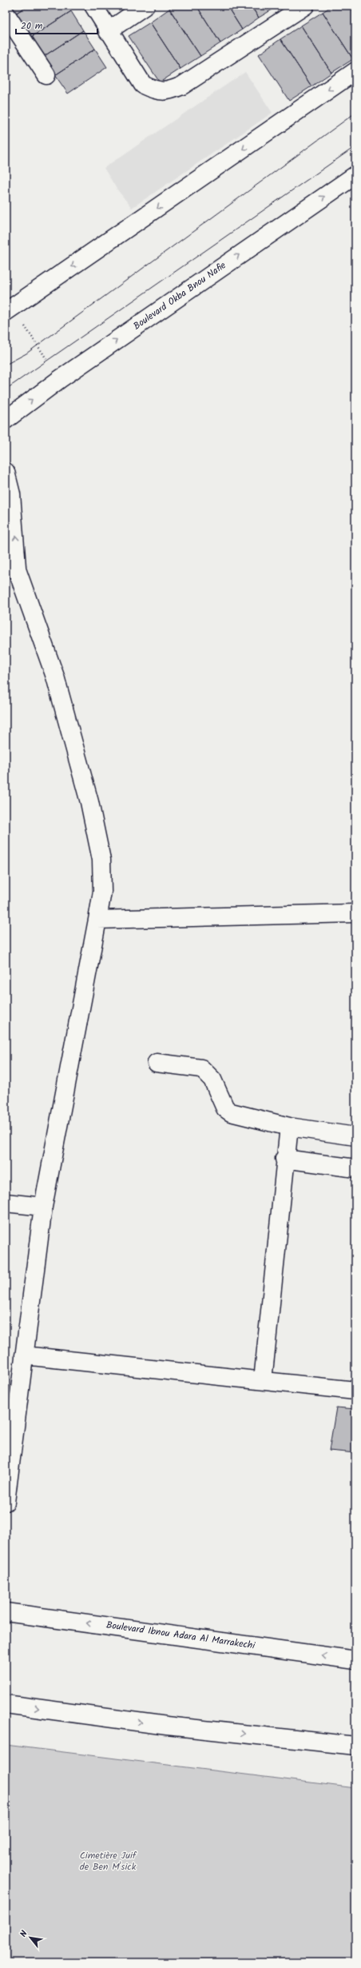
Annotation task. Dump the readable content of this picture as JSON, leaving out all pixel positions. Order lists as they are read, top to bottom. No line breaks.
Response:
{"streets":{"street":["Boulevard Okba Bnou Nafie","Boulevard Ibnou Adara Al Marrakechi"]},"parks":["Cimetière Juif de Ben M'sick"],"scale_bar":"20 m","north":"top left"}
